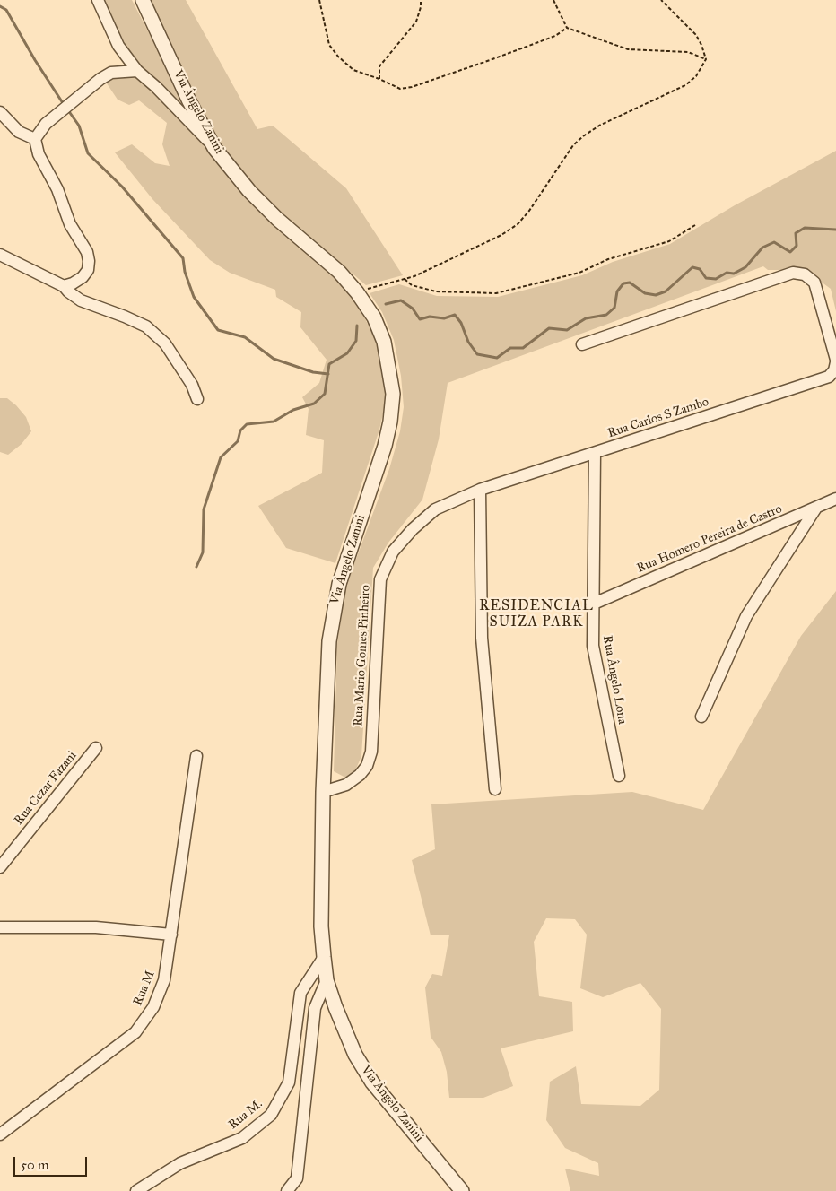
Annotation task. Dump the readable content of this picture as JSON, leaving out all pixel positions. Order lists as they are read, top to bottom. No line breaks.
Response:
{"streets":{"street":["Via Ângelo Zanini","Rua Carlos S Zambo","Rua Homero Pereira de Castro","Rua Mario Gomes Pinheiro","Rua Ângelo Lona","Rua Cezar Fazani","Rua M","Rua M."]},"crossings":[["Via Ângelo Zanini","Rua Mario Gomes Pinheiro"],["Via Ângelo Zanini","Rua M."],["Rua Carlos S Zambo","Rua Mario Gomes Pinheiro"],["Rua Carlos S Zambo","Rua Ângelo Lona"],["Rua Homero Pereira de Castro","Rua Ângelo Lona"]],"districts":["RESIDENCIAL SUIZA PARK"],"scale_bar":"50 m"}
